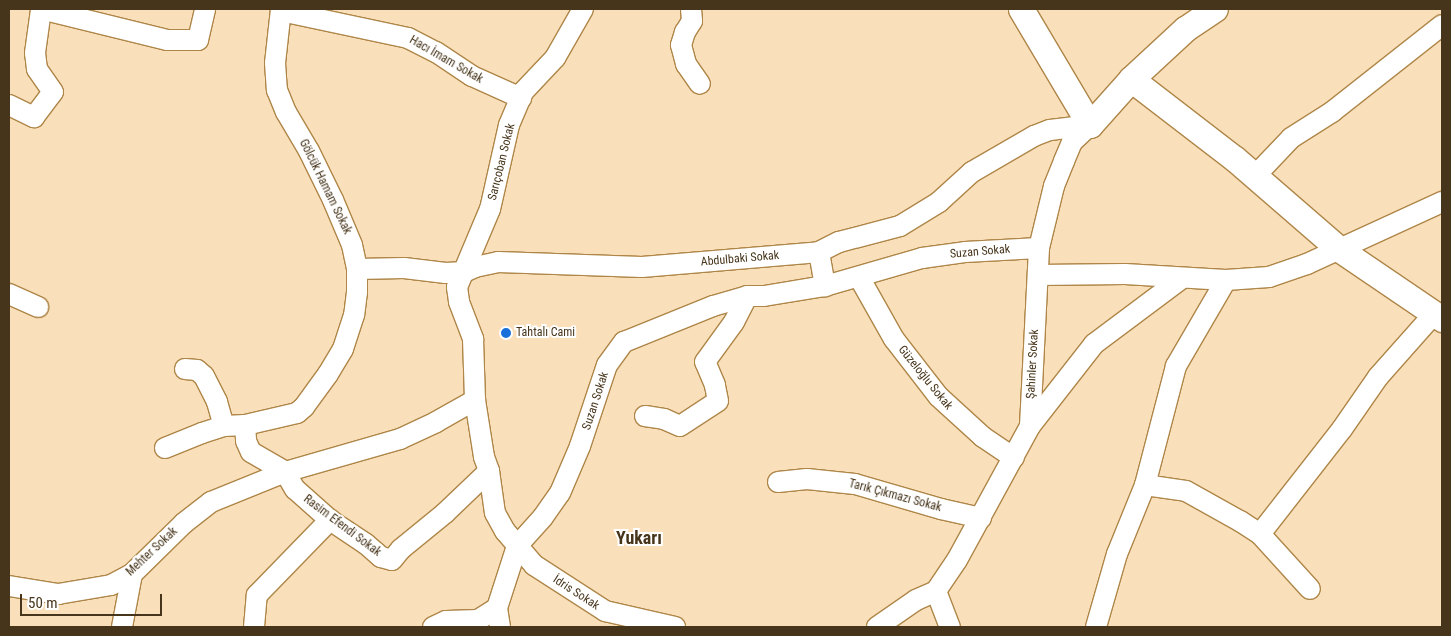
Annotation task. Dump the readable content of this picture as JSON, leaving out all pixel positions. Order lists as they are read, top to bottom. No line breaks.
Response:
{"streets":{"street":["Hacı İmam Sokak","Sarıçoban Sokak","Gölcük Hamam Sokak","Suzan Sokak","Abdulbaki Sokak","Şahinler Sokak","Güzeloğlu Sokak","Tarık Çıkmazı Sokak","Rasim Efendi Sokak","Mehter Sokak","İdris Sokak"]},"crossings":[["Hacı İmam Sokak","Sarıçoban Sokak"],["Hacı İmam Sokak","Gölcük Hamam Sokak"],["Sarıçoban Sokak","Abdulbaki Sokak"],["Gölcük Hamam Sokak","Abdulbaki Sokak"],["Suzan Sokak","Şahinler Sokak"],["Suzan Sokak","Güzeloğlu Sokak"],["Suzan Sokak","İdris Sokak"],["Abdulbaki Sokak","Şahinler Sokak"],["Şahinler Sokak","Güzeloğlu Sokak"],["Şahinler Sokak","Tarık Çıkmazı Sokak"],["Rasim Efendi Sokak","Mehter Sokak"]],"districts":["Yukarı"],"places":["Tahtalı Cami"],"scale_bar":"50 m"}
